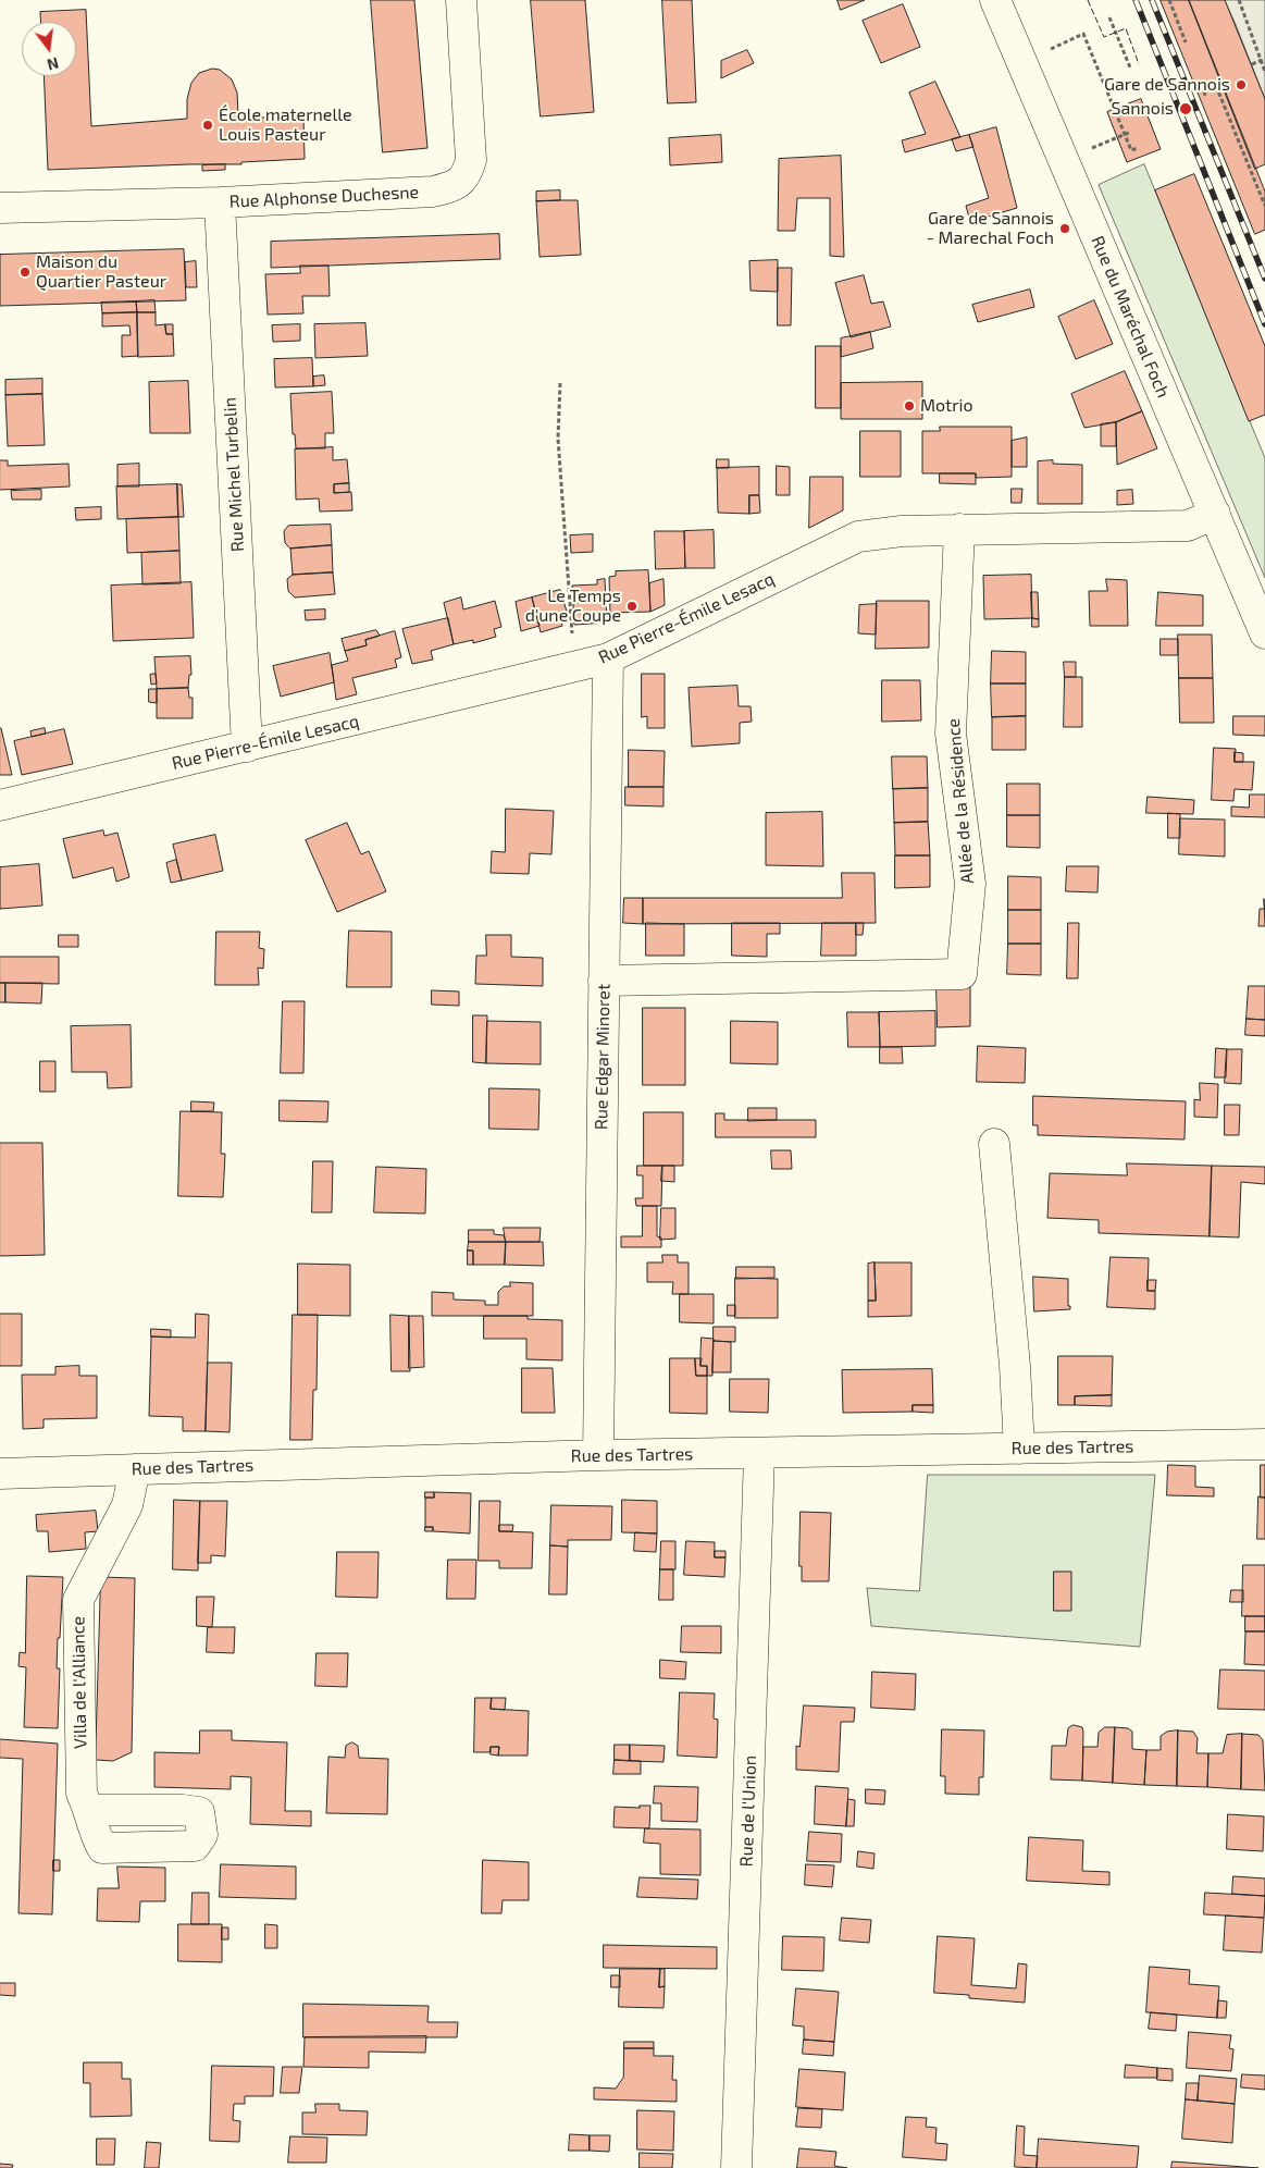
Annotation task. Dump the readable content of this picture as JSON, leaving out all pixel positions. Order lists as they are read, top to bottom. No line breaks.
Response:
{"streets":{"street":["Rue Alphonse Duchesne","Rue du Maréchal Foch","Rue Michel Turbelin","Rue Pierre-Émile Lesacq","Allée de la Résidence","Rue Edgar Minoret","Rue des Tartres","Villa de l'Alliance","Rue de l'Union"]},"crossings":[["Rue Alphonse Duchesne","Rue Michel Turbelin"],["Rue du Maréchal Foch","Rue Pierre-Émile Lesacq"],["Rue Michel Turbelin","Rue Pierre-Émile Lesacq"],["Rue Pierre-Émile Lesacq","Allée de la Résidence"],["Rue Pierre-Émile Lesacq","Rue Edgar Minoret"],["Allée de la Résidence","Rue Edgar Minoret"],["Rue Edgar Minoret","Rue des Tartres"],["Rue des Tartres","Villa de l'Alliance"],["Rue des Tartres","Rue de l'Union"]],"places":["Gare de Sannois","Sannois","École maternelle Louis Pasteur","Gare de Sannois - Marechal Foch","Maison du Quartier Pasteur","Motrio","Le Temps d'une Coupe"],"north":"bottom"}
